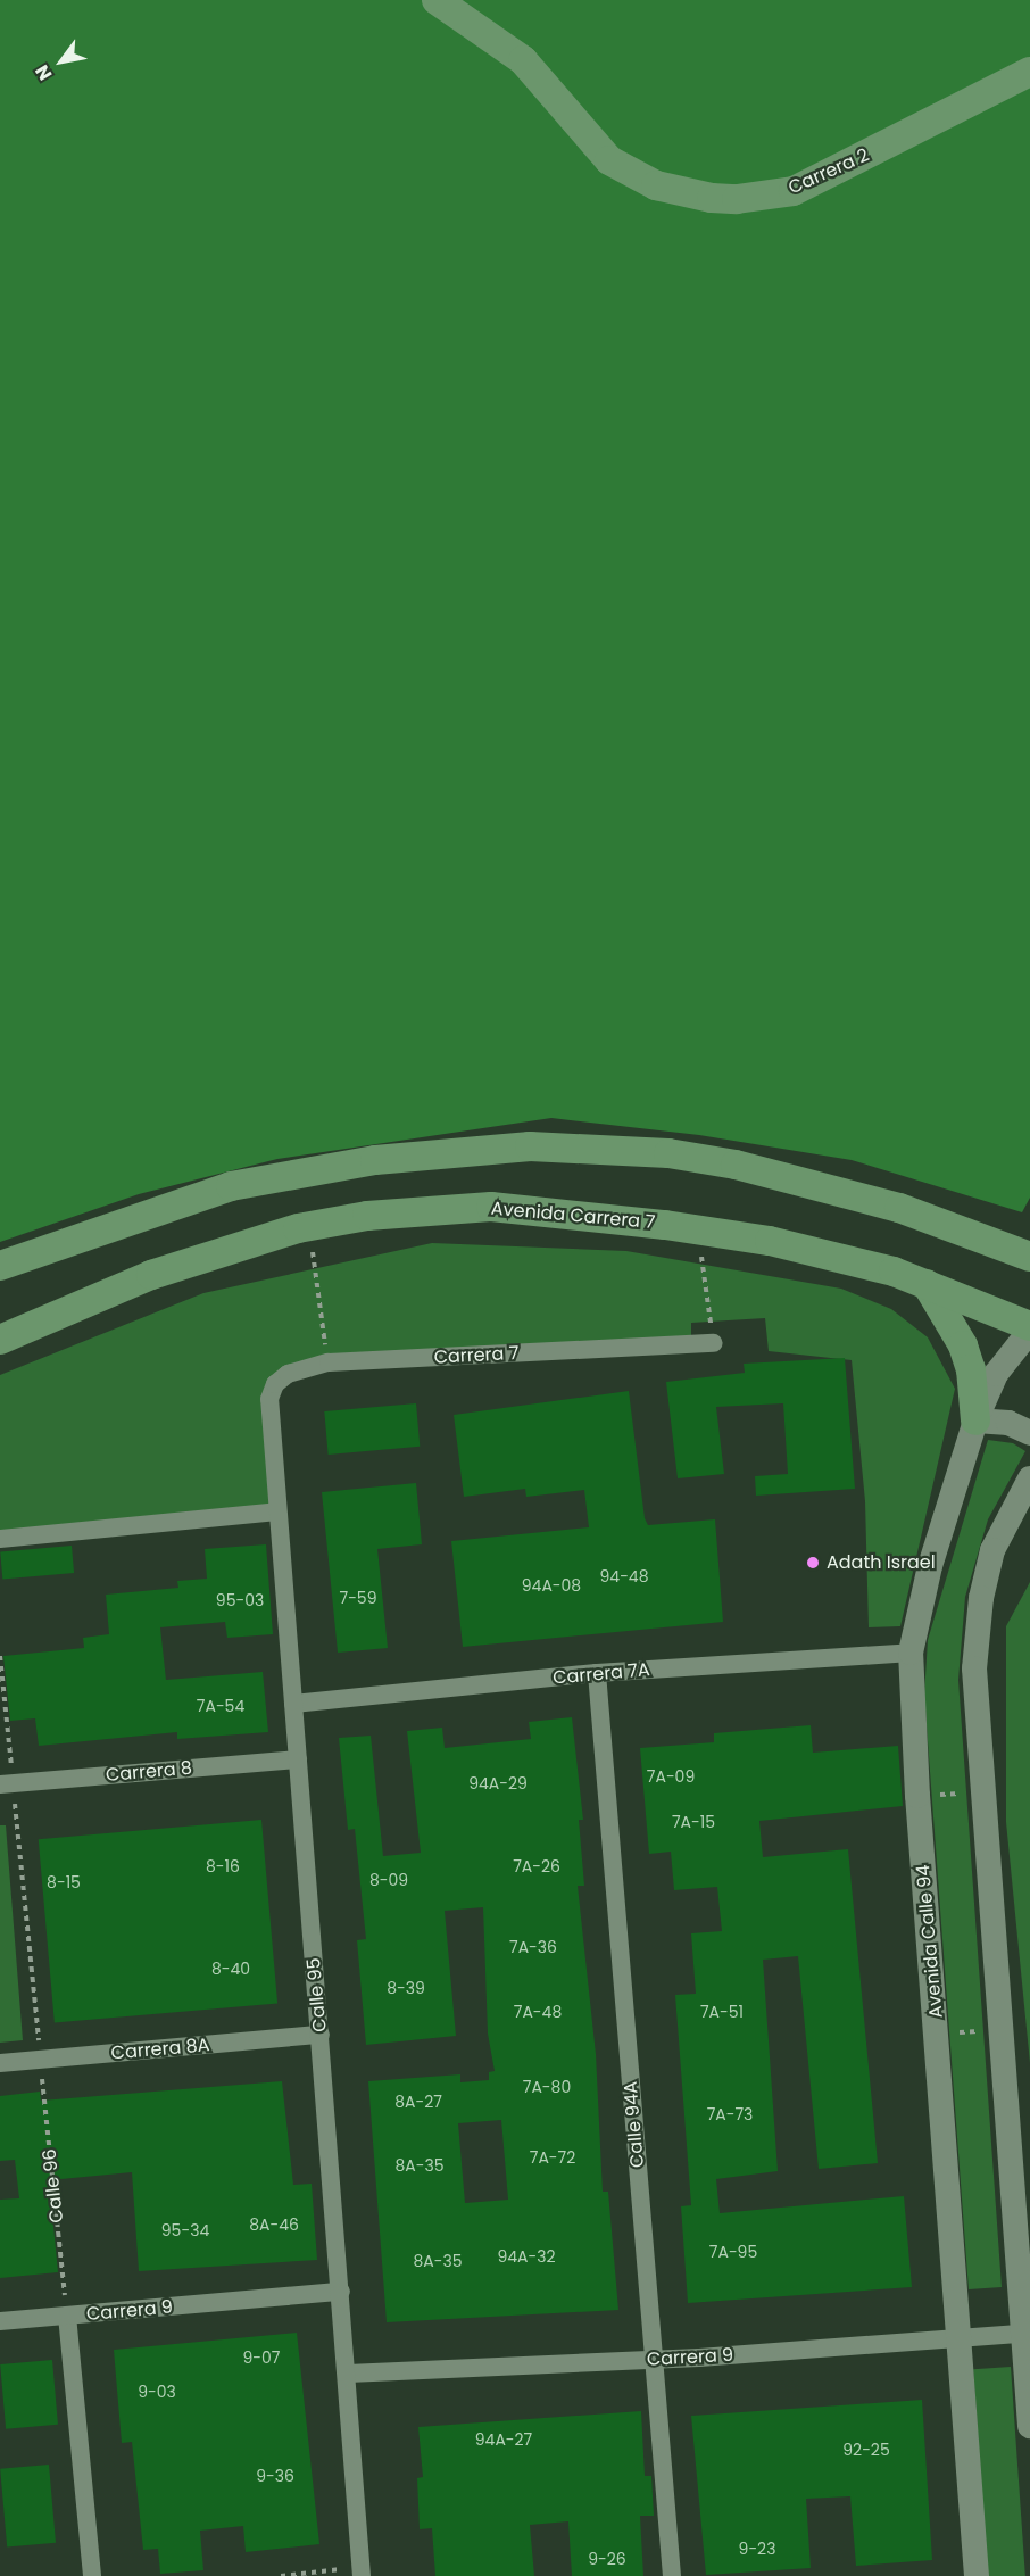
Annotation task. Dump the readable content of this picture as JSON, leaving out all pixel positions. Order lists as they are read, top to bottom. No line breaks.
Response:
{"streets":{"main road":["Carrera 2","Avenida Carrera 7","Avenida Calle 94"],"street":["Carrera 7","Carrera 7A","Carrera 8","Calle 95","Carrera 8A","Calle 94A","Carrera 9"],"path":["Calle 96"]},"crossings":[["Avenida Carrera 7","Avenida Calle 94"],["Carrera 7","Calle 95"],["Carrera 7A","Avenida Calle 94"],["Carrera 7A","Calle 95"],["Carrera 7A","Calle 94A"],["Carrera 8","Calle 95"],["Carrera 8","Calle 96"],["Avenida Calle 94","Carrera 9"],["Calle 95","Carrera 8A"],["Calle 95","Carrera 9"],["Carrera 8A","Calle 96"],["Calle 94A","Carrera 9"],["Calle 96","Carrera 9"]],"places":["Adath Israel"],"house_numbers":["94-48","94A-08","7-59","95-03","7A-54","7A-09","94A-29","7A-15","8-16","7A-26","8-09","8-15","7A-36","8-40","8-39","7A-48","7A-51","7A-80","8A-27","7A-73","7A-72","8A-35","8A-46","95-34","7A-95","94A-32","8A-35","9-07","9-03","94A-27","92-25","9-36","9-23","9-26"],"north":"bottom left"}
